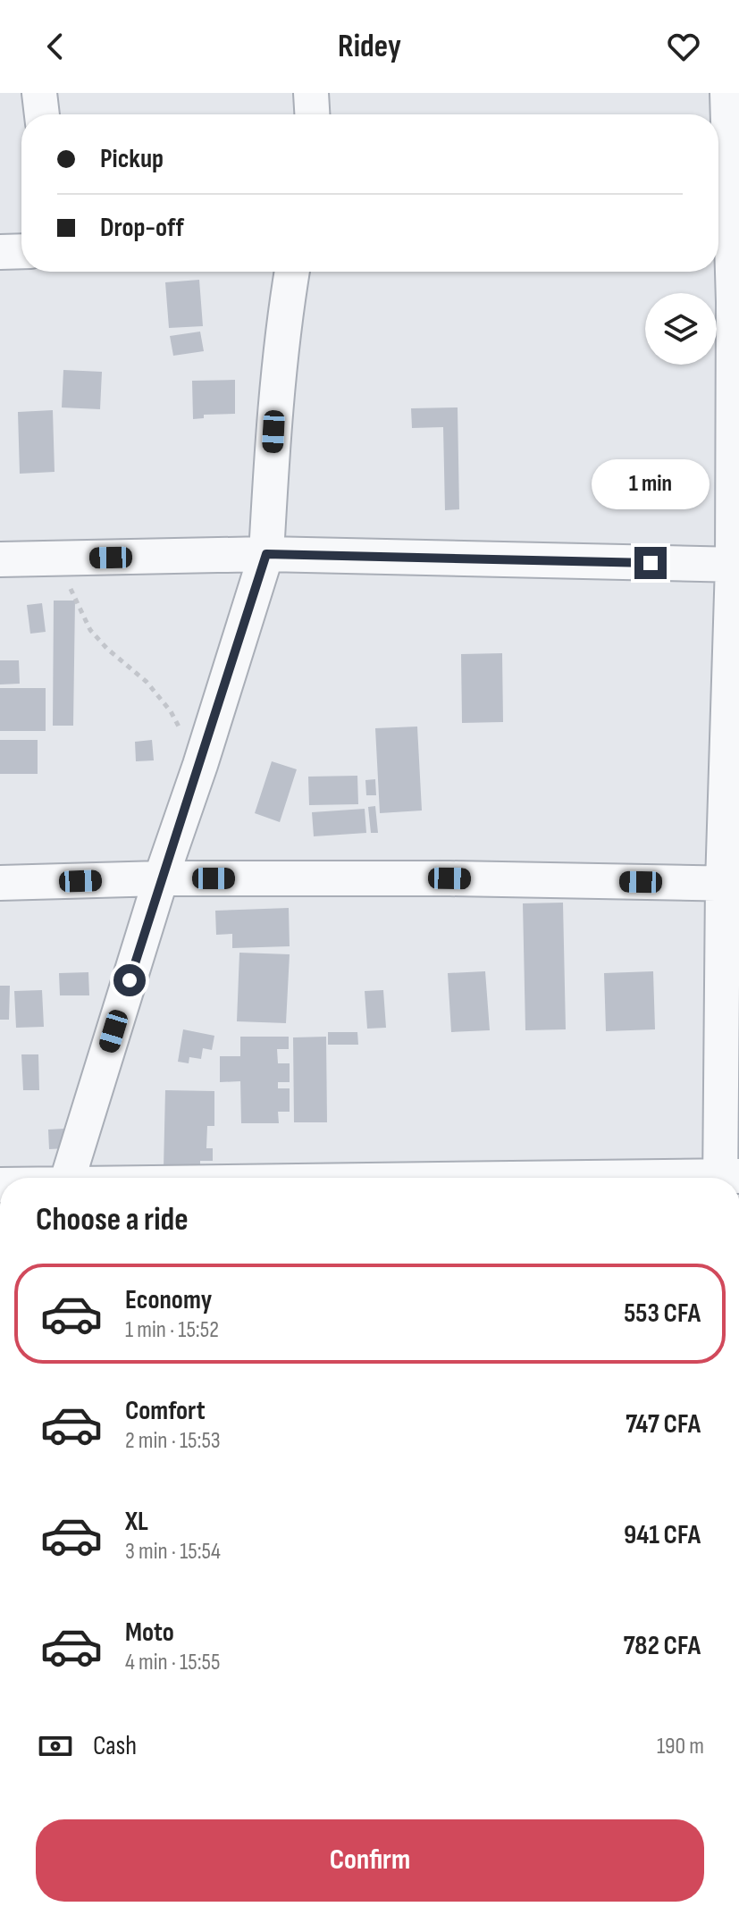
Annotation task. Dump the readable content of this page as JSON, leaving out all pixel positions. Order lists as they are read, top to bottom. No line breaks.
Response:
{"page":{"header":"Ridey","banner":["Pickup","Drop-off"],"bubble":"1 min","heading":"Choose a ride","list":[{"name":"Economy","note":"1 min · 15:52","value":"553 CFA"},{"name":"Comfort","note":"2 min · 15:53","value":"747 CFA"},{"name":"XL","note":"3 min · 15:54","value":"941 CFA"},{"name":"Moto","note":"4 min · 15:55","value":"782 CFA"}],"pay":["Cash","190 m"],"buttons":"Confirm"}}
